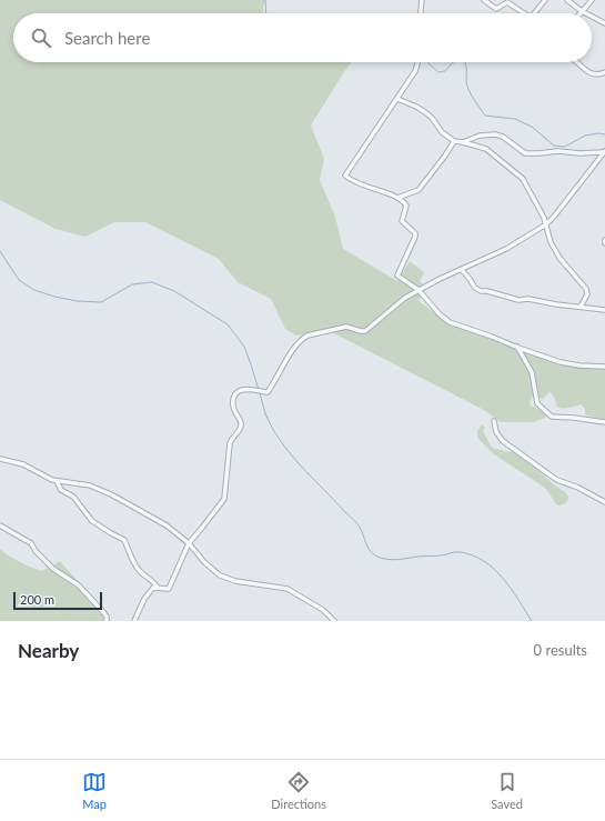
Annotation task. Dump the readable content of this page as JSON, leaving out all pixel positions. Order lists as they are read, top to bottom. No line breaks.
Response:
{"scale_bar":"200 m","page":{"search":"Search here","scale":"200 m","heading":["Nearby","0 results"],"nav":["Map","Directions","Saved"]}}
